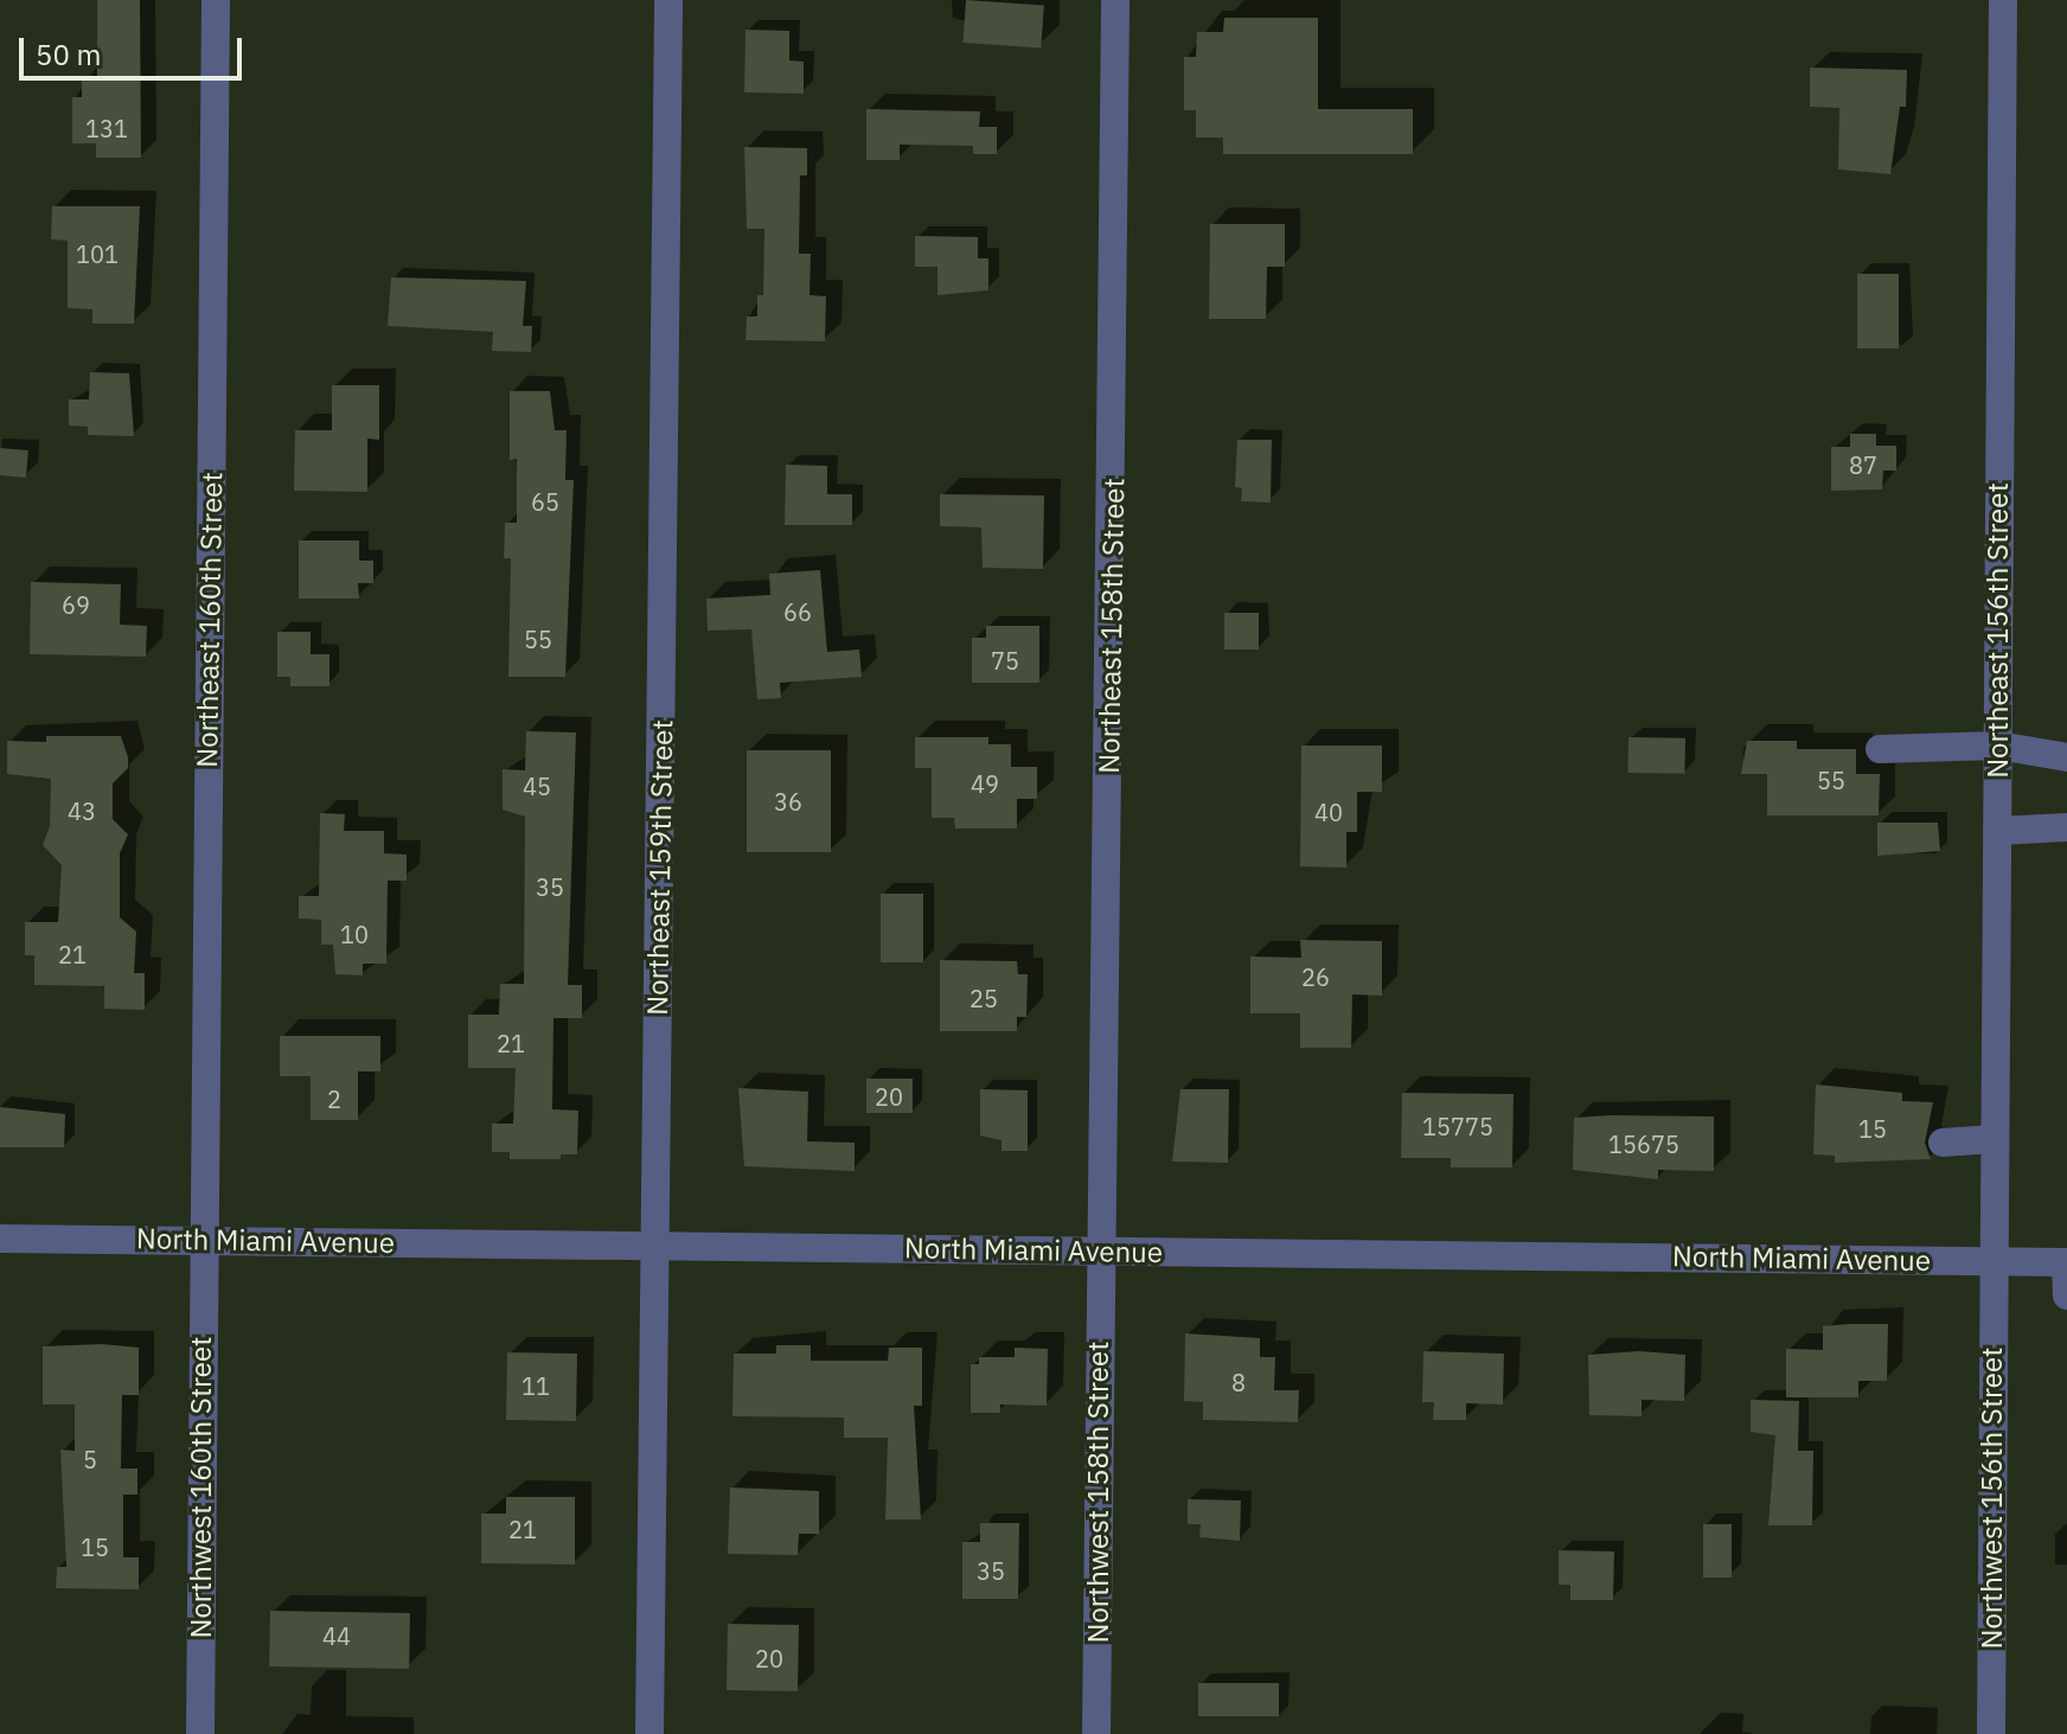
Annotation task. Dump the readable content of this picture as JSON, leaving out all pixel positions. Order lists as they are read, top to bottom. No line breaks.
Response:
{"streets":{"street":["Northeast 160th Street","Northeast 158th Street","Northeast 156th Street","Northeast 159th Street","North Miami Avenue","Northwest 160th Street","Northwest 158th Street","Northwest 156th Street"]},"crossings":[["Northeast 160th Street","North Miami Avenue"],["Northeast 160th Street","Northwest 160th Street"],["Northeast 158th Street","North Miami Avenue"],["Northeast 158th Street","Northwest 158th Street"],["Northeast 156th Street","North Miami Avenue"],["Northeast 156th Street","Northwest 156th Street"],["Northeast 159th Street","North Miami Avenue"],["North Miami Avenue","Northwest 160th Street"],["North Miami Avenue","Northwest 158th Street"],["North Miami Avenue","Northwest 156th Street"]],"house_numbers":["131","101","87","65","69","66","55","75","55","49","45","36","43","40","35","10","21","26","25","21","20","2","15775","15","15675","8","11","5","21","15","35","44","20"],"scale_bar":"50 m"}
